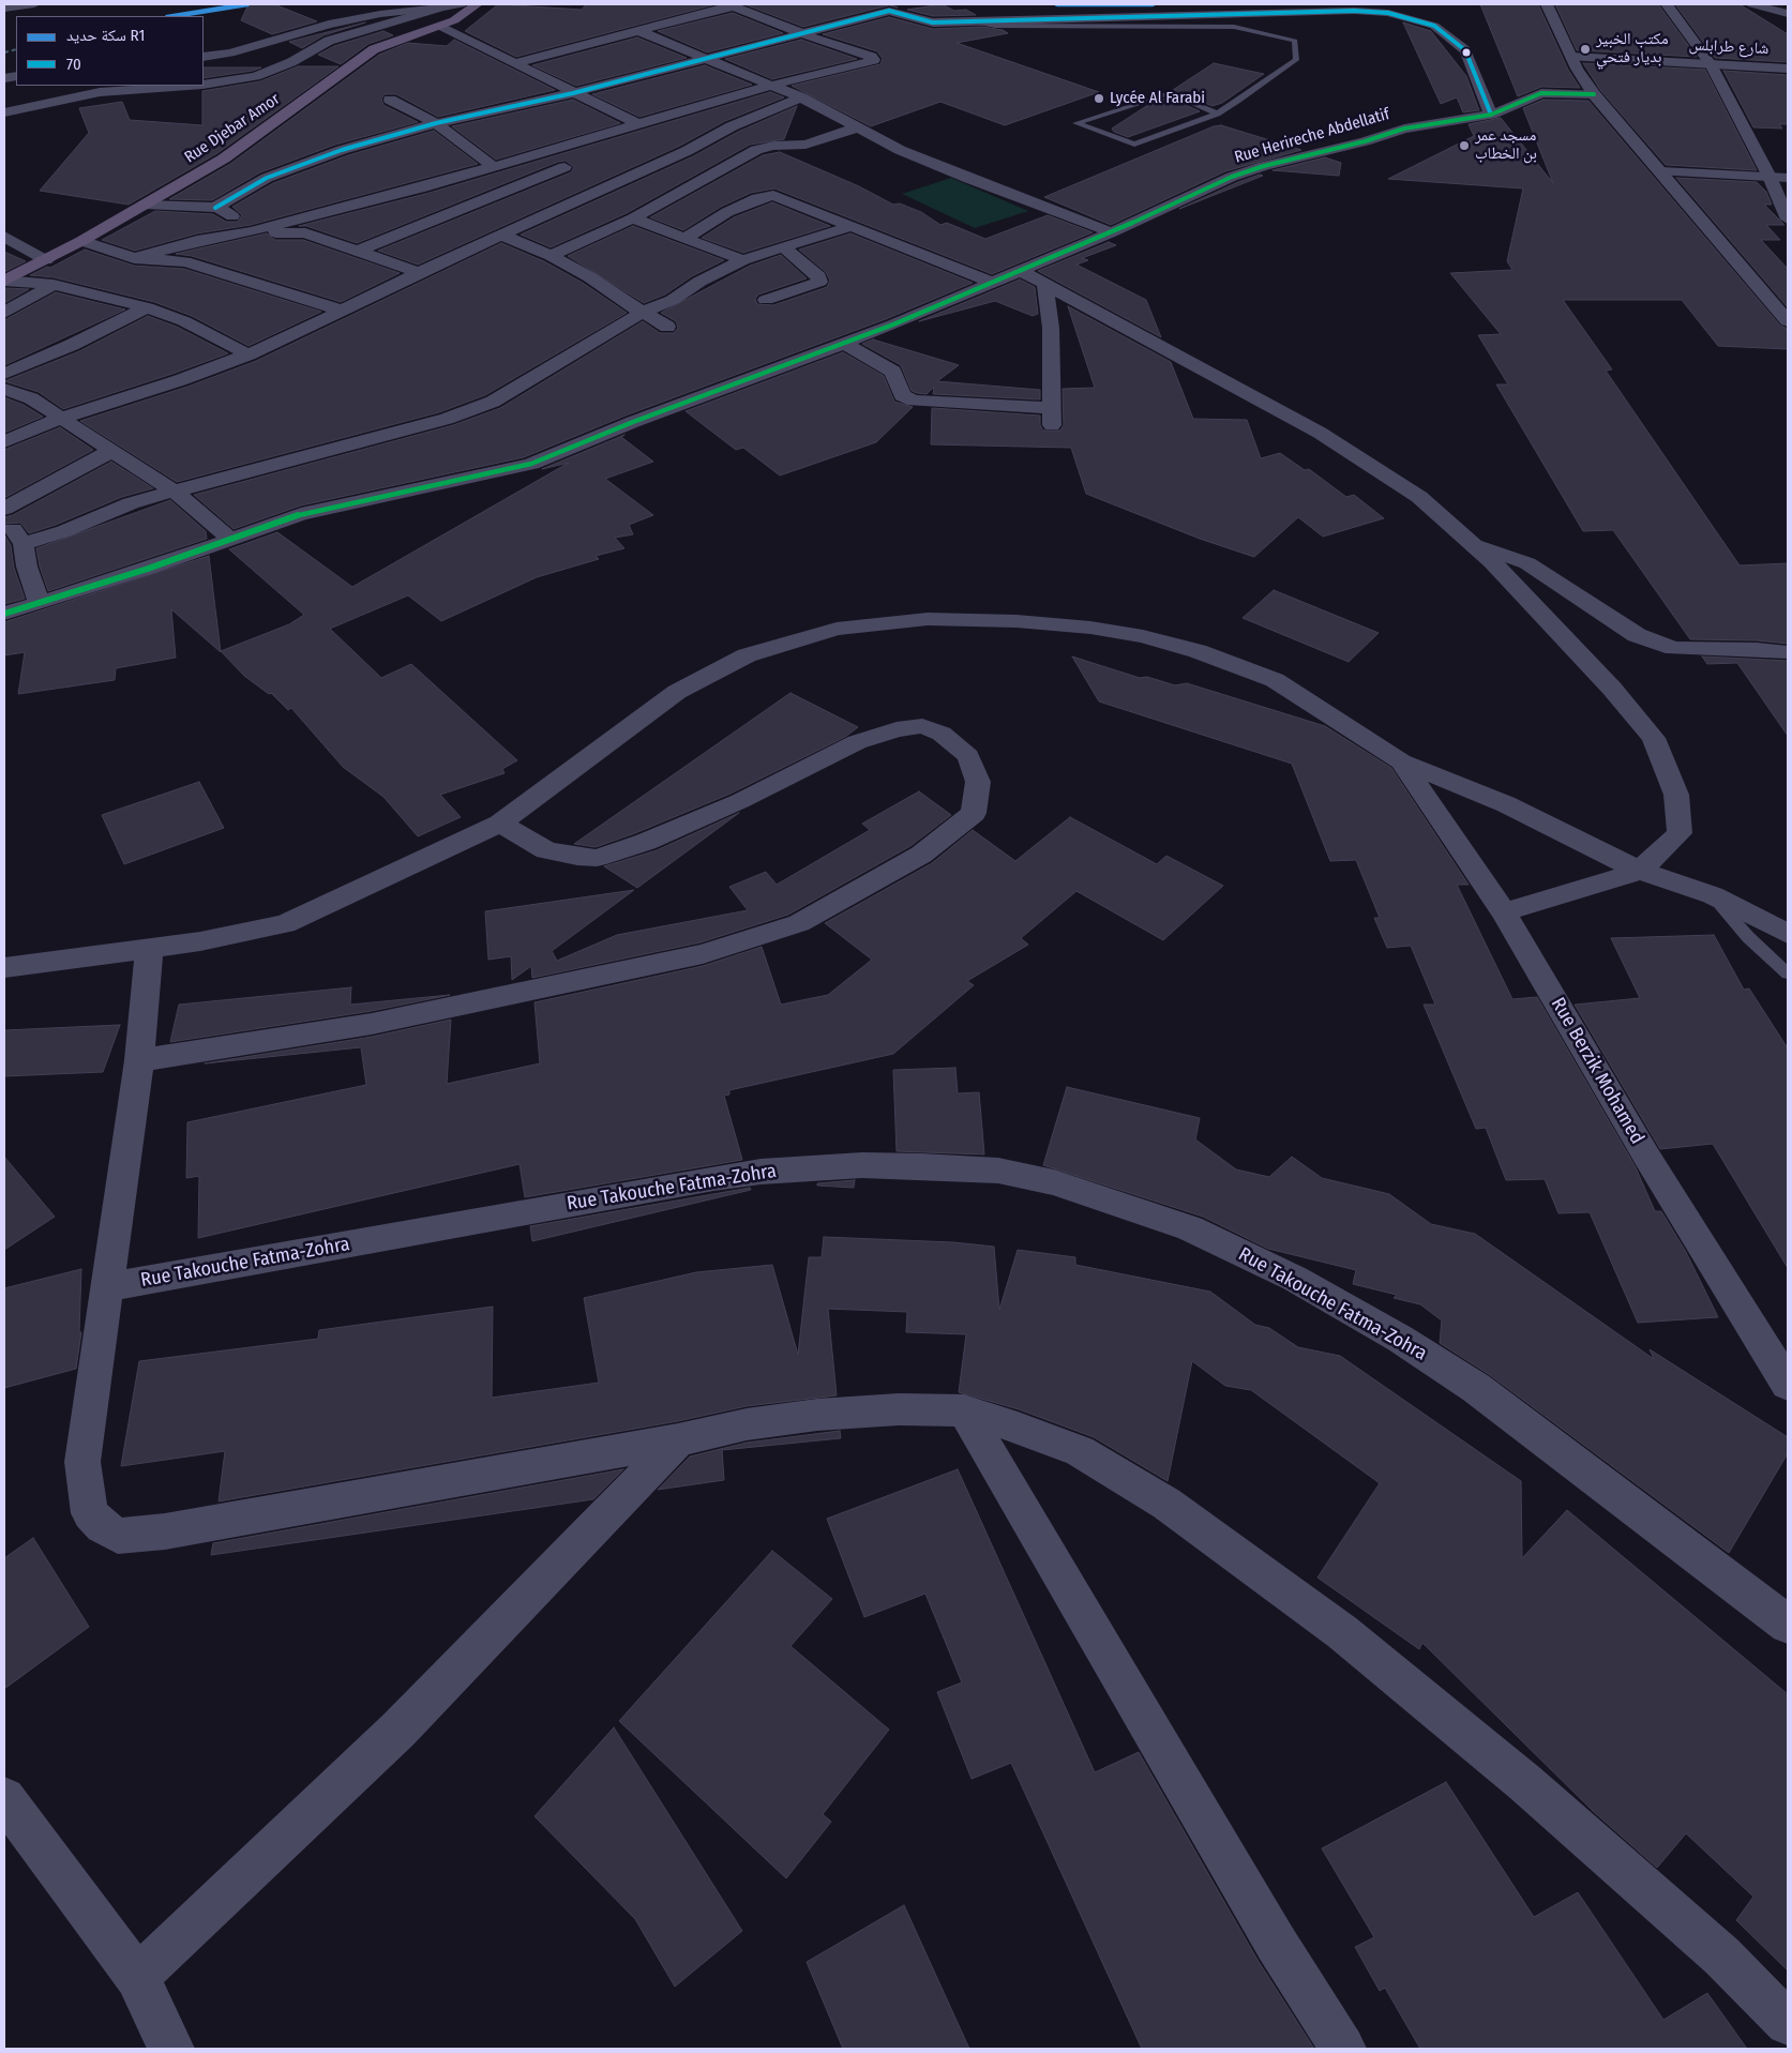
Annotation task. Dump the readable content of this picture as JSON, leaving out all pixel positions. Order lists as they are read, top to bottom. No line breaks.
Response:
{"streets":{"main road":["Rue Djebar Amor"],"street":["شارع طرابلس","Rue Herireche Abdellatif","Rue Berzik Mohamed","Rue Takouche Fatma-Zohra"]},"places":["مكتب الخبير بديار فتحي","Lycée Al Farabi","مسجد عمر بن الخطاب"],"lines":["rail line R1","transit line 70"],"legend":["سكة حديد R1","70"]}
